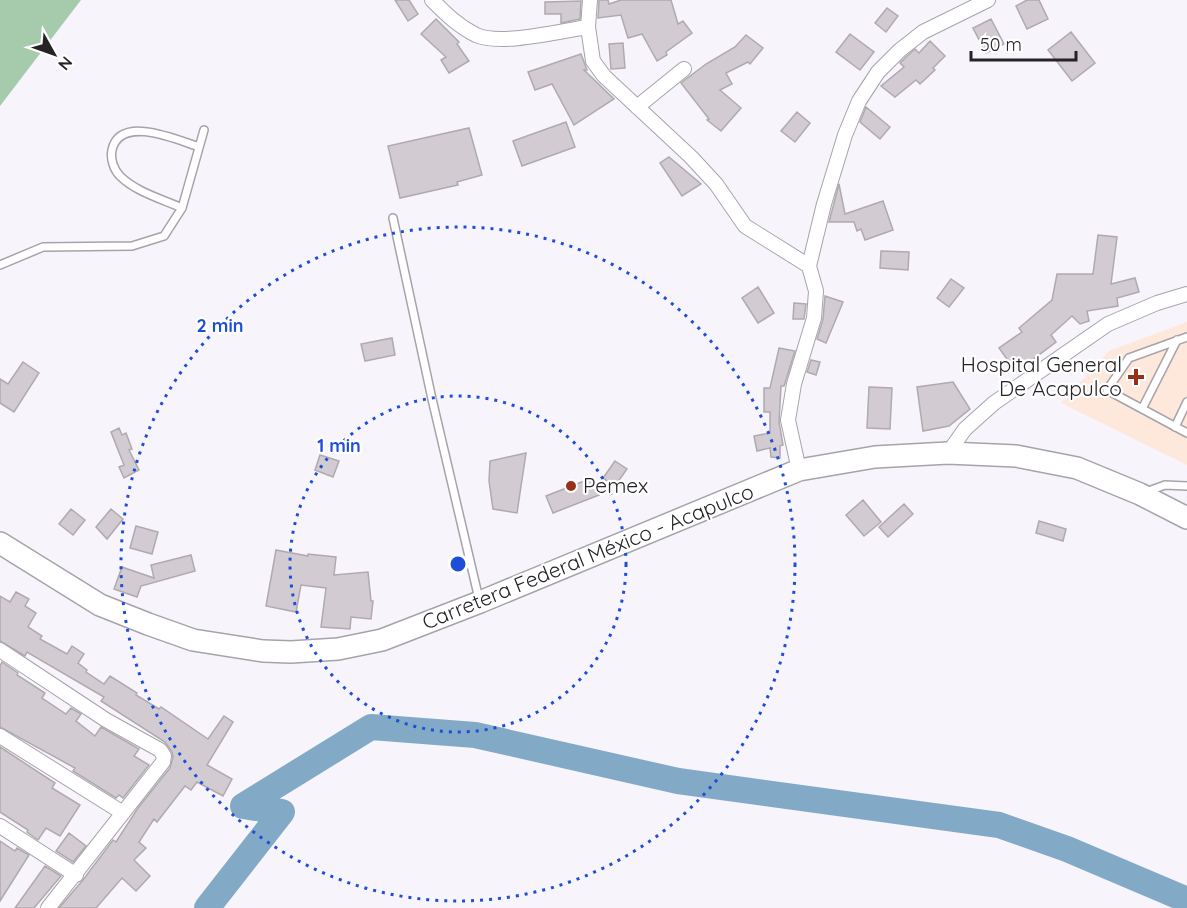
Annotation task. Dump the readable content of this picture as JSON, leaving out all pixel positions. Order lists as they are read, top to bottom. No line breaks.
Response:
{"streets":{"main road":["Carretera Federal México - Acapulco"]},"places":{"health":["Hospital General De Acapulco"],"other":["Pemex"]},"scale_bar":"50 m","north":"bottom right","rings":["2 min","1 min"]}
